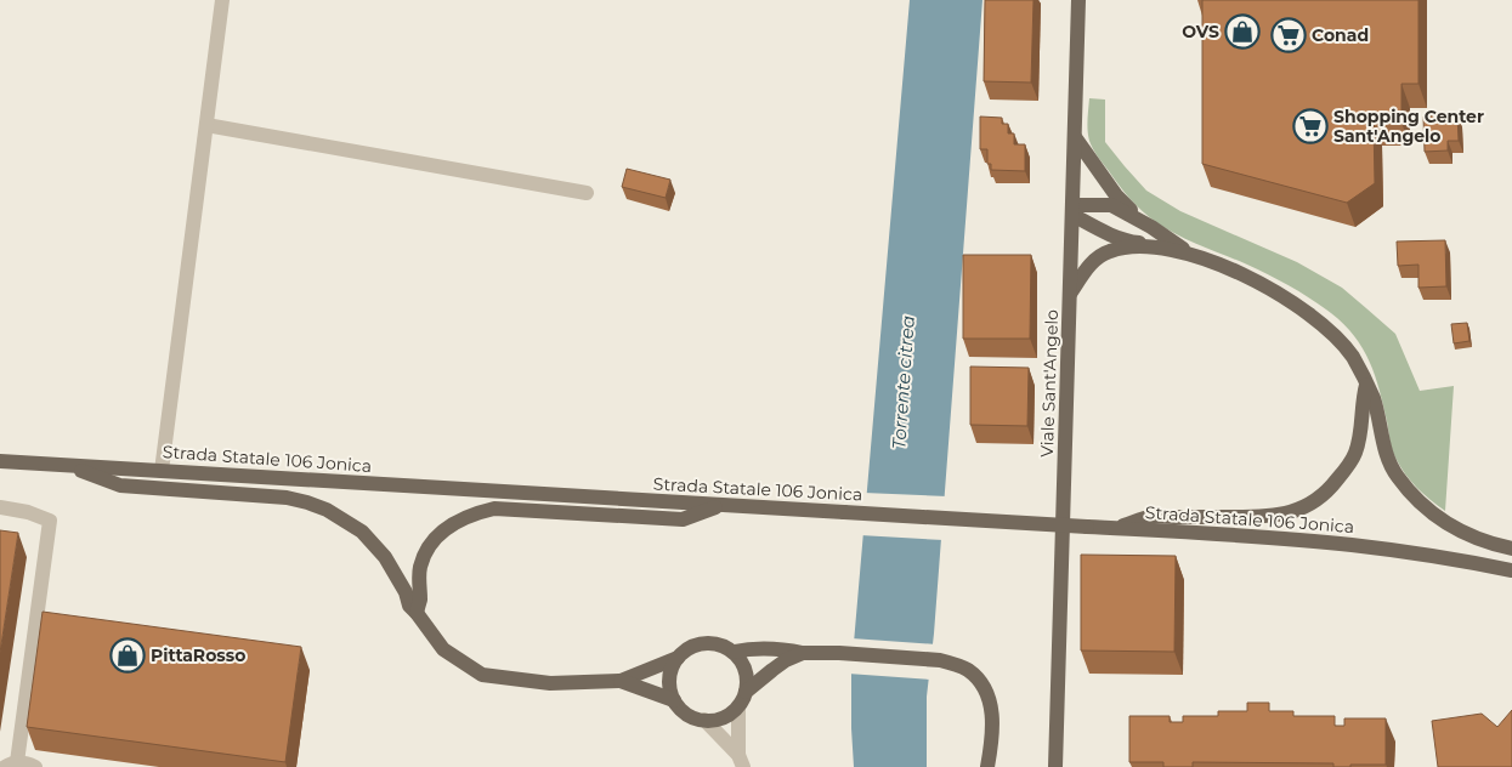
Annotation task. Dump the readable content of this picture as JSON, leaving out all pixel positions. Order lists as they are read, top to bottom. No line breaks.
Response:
{"streets":{"main road":["Viale Sant'Angelo","Strada Statale 106 Jonica"]},"water":["Torrente citrea"],"places":{"shop":["OVS","PittaRosso"],"supermarket":["Conad","Shopping Center Sant'Angelo"]}}
